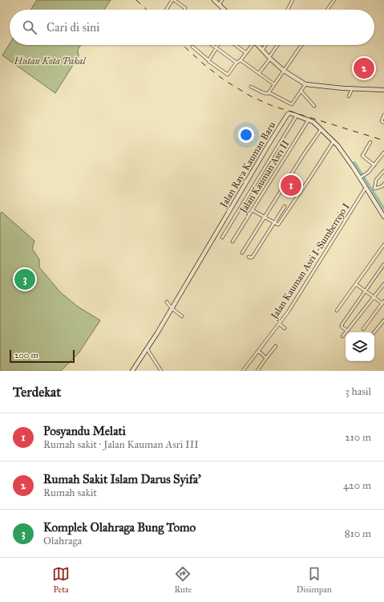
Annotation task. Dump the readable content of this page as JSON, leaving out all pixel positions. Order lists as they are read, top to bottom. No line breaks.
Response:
{"streets":{"street":["Jalan Raya Kauman Baru","Jalan Kauman Asri II","Jalan Kauman Asri I-Sumberrejo I"]},"parks":["Hutan Kota Pakal"],"scale_bar":"200 m","page":{"search":"Cari di sini","pins":["2","1","3"],"scale":"200 m","heading":["Terdekat","3 hasil"],"list":[{"mark":"1","name":"Posyandu Melati","note":"Rumah sakit · Jalan Kauman Asri III","value":"210 m"},{"mark":"2","name":"Rumah Sakit Islam Darus Syifa'","note":"Rumah sakit","value":"420 m"},{"mark":"3","name":"Komplek Olahraga Bung Tomo","note":"Olahraga","value":"810 m"}],"nav":["Peta","Rute","Disimpan"]}}
